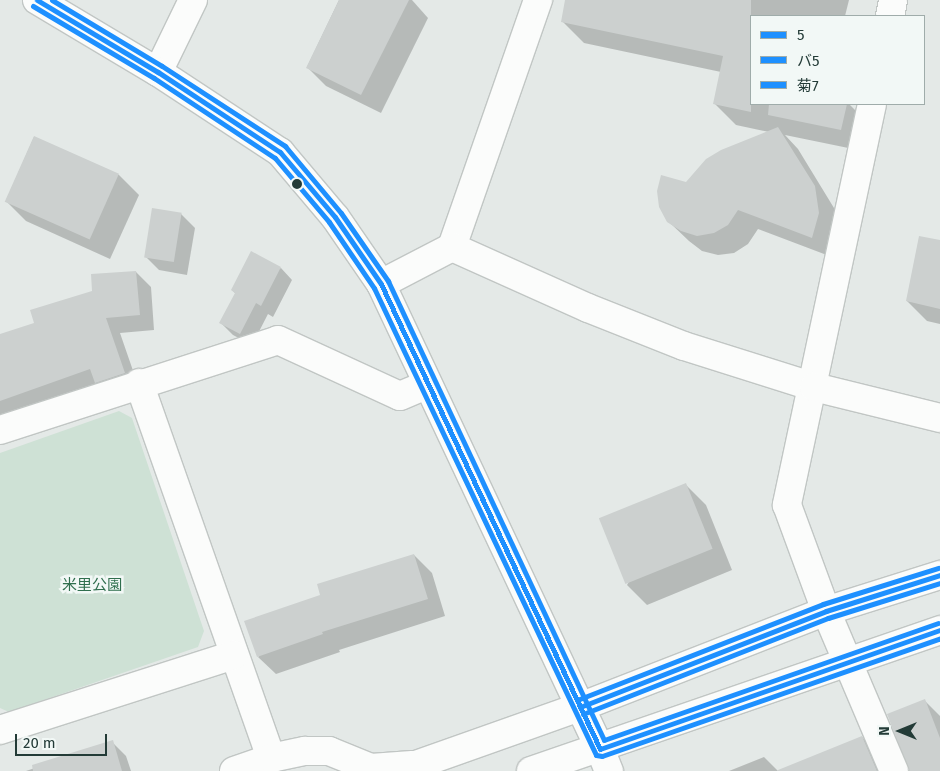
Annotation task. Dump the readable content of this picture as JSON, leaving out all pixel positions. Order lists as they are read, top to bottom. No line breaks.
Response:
{"parks":["米里公園"],"lines":["transit line 5","transit line 菊7","transit line バ5"],"legend":["5","バ5","菊7"],"scale_bar":"20 m","north":"left"}
